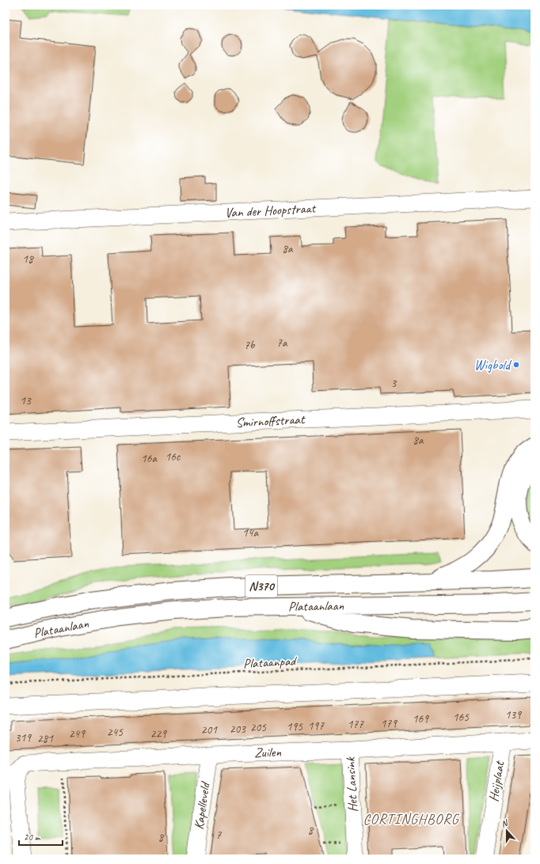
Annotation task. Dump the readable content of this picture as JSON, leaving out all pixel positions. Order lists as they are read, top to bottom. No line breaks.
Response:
{"streets":{"highway":["N370","Plataanlaan"],"street":["Van der Hoopstraat","Smirnoffstraat","Zuilen","Heijplaat","Het Lansink","Kapelleveld"],"path":["Plataanpad"]},"crossings":[["N370","Plataanlaan"],["Zuilen","Heijplaat"],["Zuilen","Het Lansink"],["Zuilen","Kapelleveld"]],"districts":["CORTINGHBORG"],"places":["Wigbold"],"house_numbers":["8a","18","7a","7b","3","13","8a","16c","16a","14a","139","165","169","179","177","197","195","205","203","201","245","249","229","319","281","8","7","8"],"scale_bar":"20 m","north":"top"}
